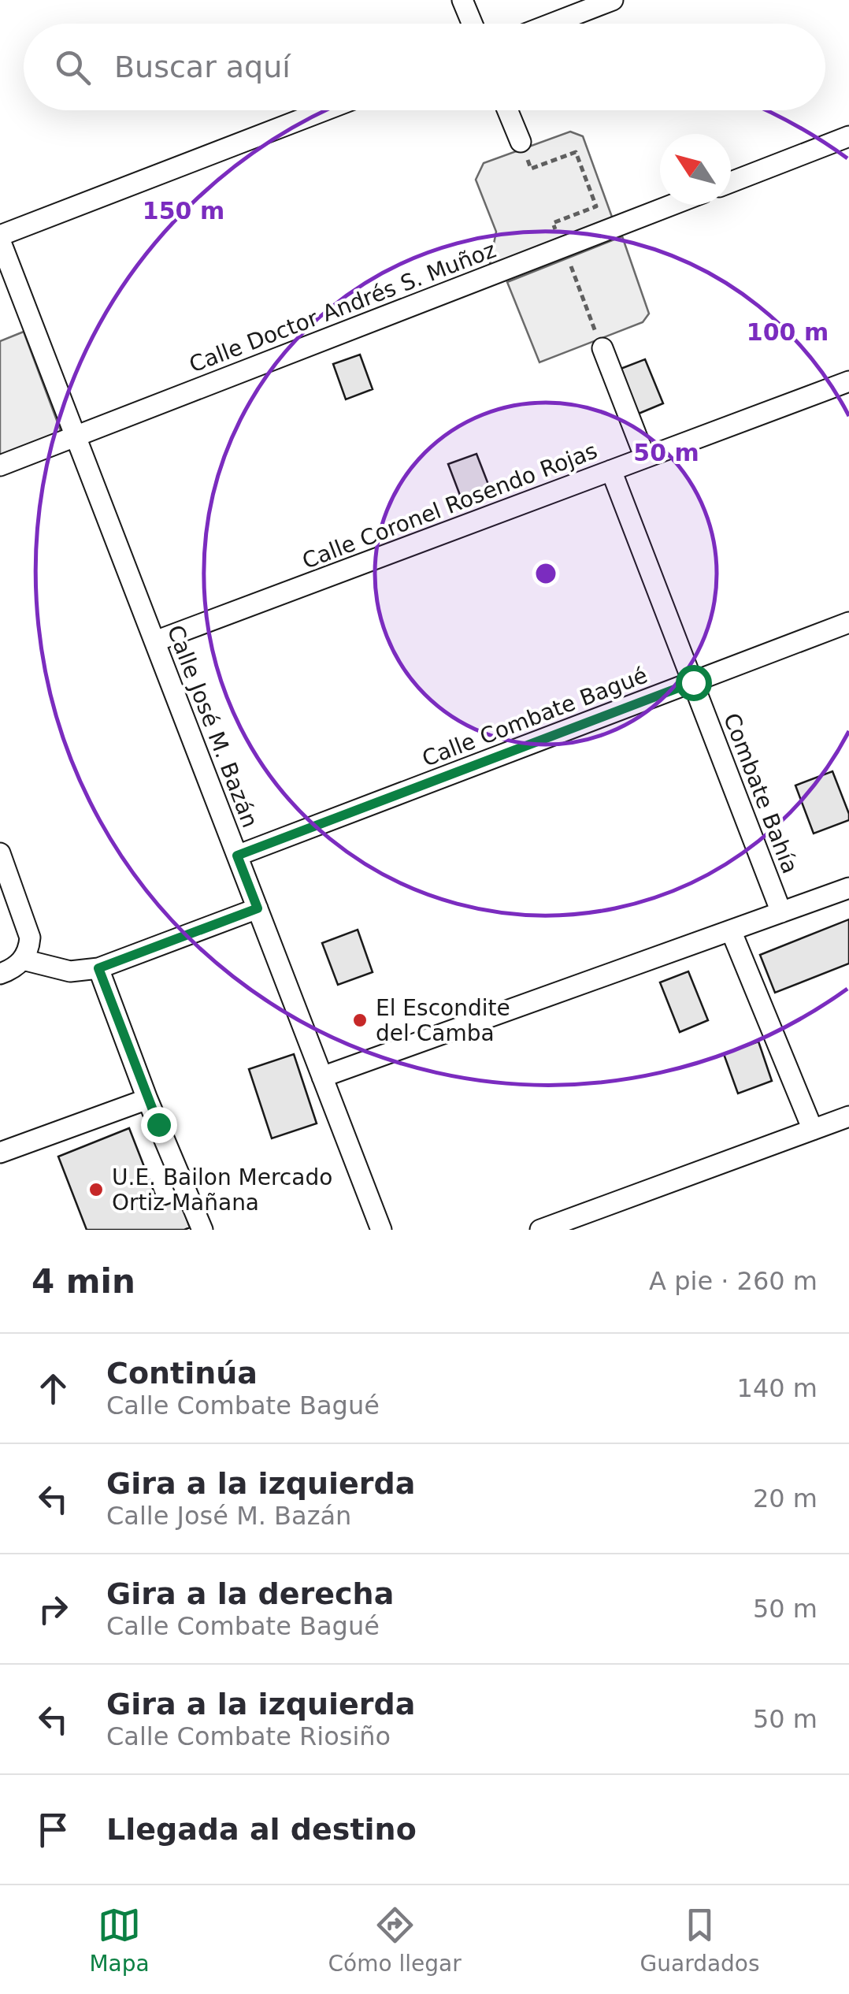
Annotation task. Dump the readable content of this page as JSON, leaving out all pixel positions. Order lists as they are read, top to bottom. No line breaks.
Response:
{"streets":{"street":["Calle Doctor Andrés S. Muñoz","Calle Coronel Rosendo Rojas","Calle Combate Bagué","Calle José M. Bazán","Combate Bahía"]},"crossings":[["Calle Doctor Andrés S. Muñoz","Calle José M. Bazán"],["Calle Coronel Rosendo Rojas","Calle José M. Bazán"],["Calle Coronel Rosendo Rojas","Combate Bahía"],["Calle Combate Bagué","Calle José M. Bazán"],["Calle Combate Bagué","Combate Bahía"]],"places":["El Escondite del Camba","U.E. Bailon Mercado Ortiz Mañana"],"north":"top left","page":{"search":"Buscar aquí","heading":["4 min","A pie · 260 m"],"list":[["Continúa","Calle Combate Bagué","140 m"],["Gira a la izquierda","Calle José M. Bazán","20 m"],["Gira a la derecha","Calle Combate Bagué","50 m"],["Gira a la izquierda","Calle Combate Riosiño","50 m"],"Llegada al destino"],"nav":["Mapa","Cómo llegar","Guardados"]},"rings":["150 m","100 m","50 m"]}
